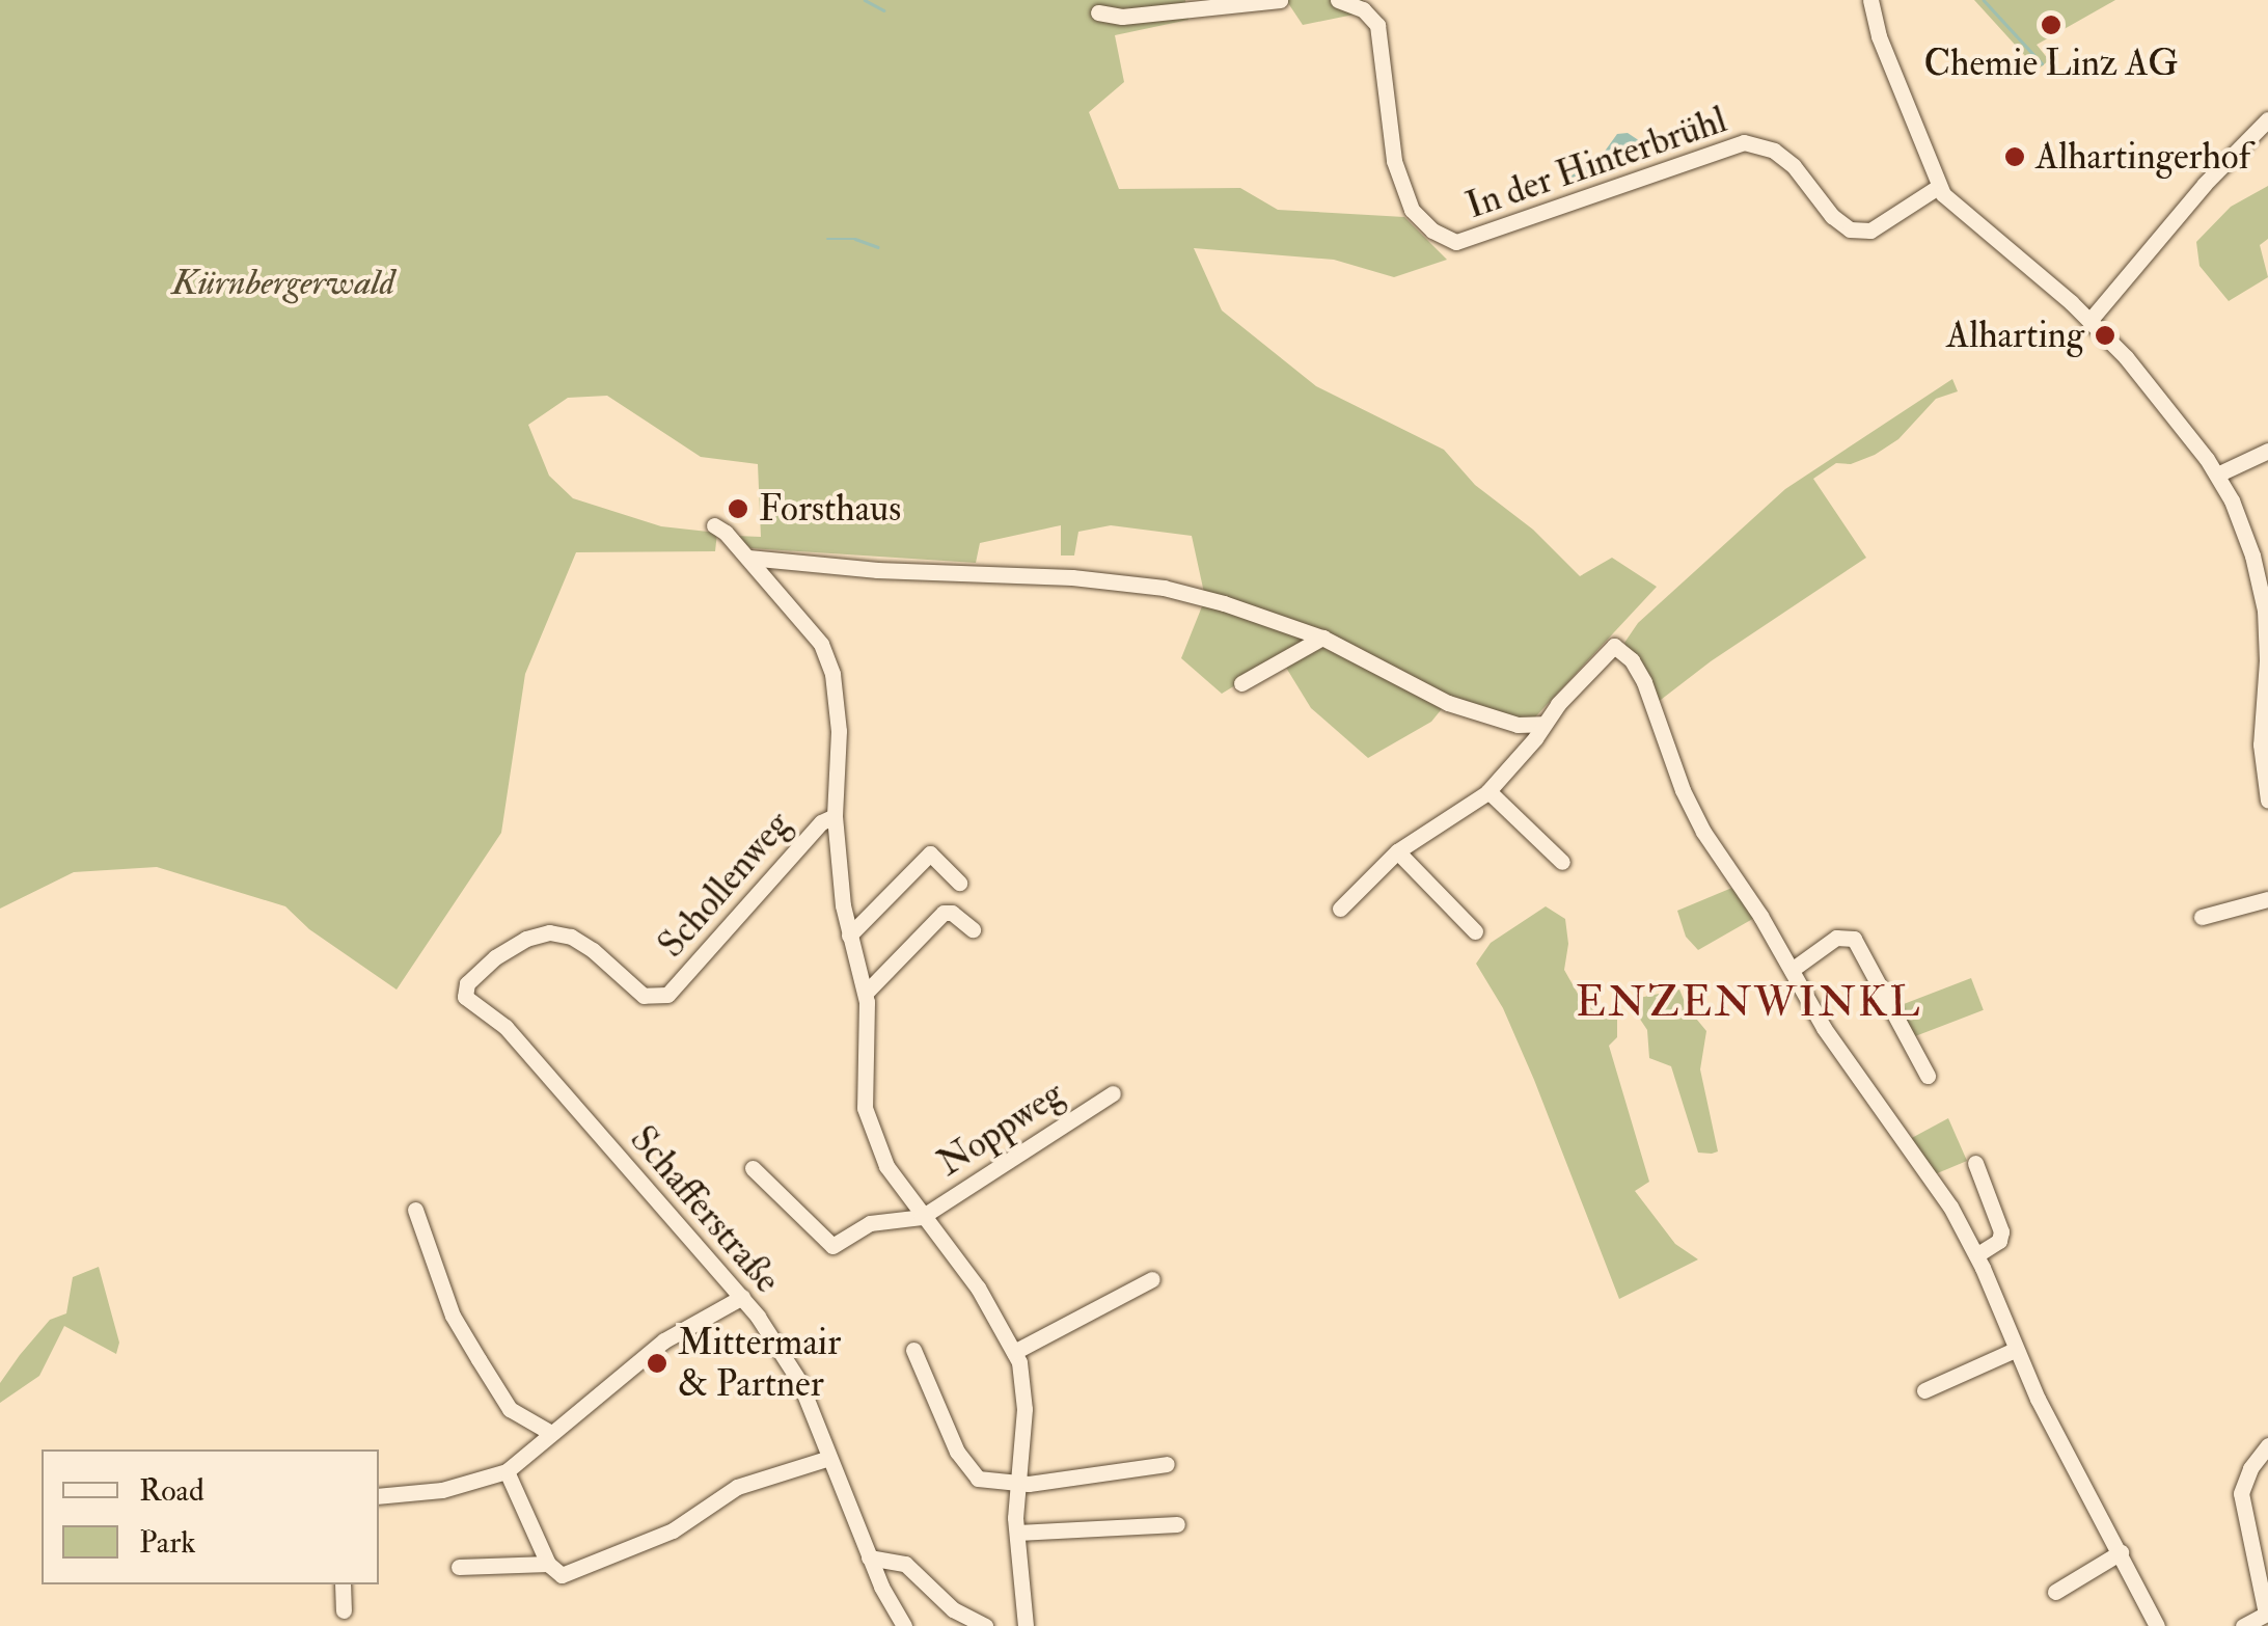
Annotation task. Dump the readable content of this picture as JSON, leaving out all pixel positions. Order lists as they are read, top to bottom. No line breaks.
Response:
{"streets":{"street":["In der Hinterbrühl","Schollenweg","Noppweg","Schafferstraße"]},"crossings":[["Schollenweg","Schafferstraße"]],"districts":["ENZENWINKL"],"parks":["Kürnbergerwald"],"places":["Chemie Linz AG","Alhartingerhof","Alharting","Forsthaus","Mittermair & Partner"],"legend":["Road","Park"]}
